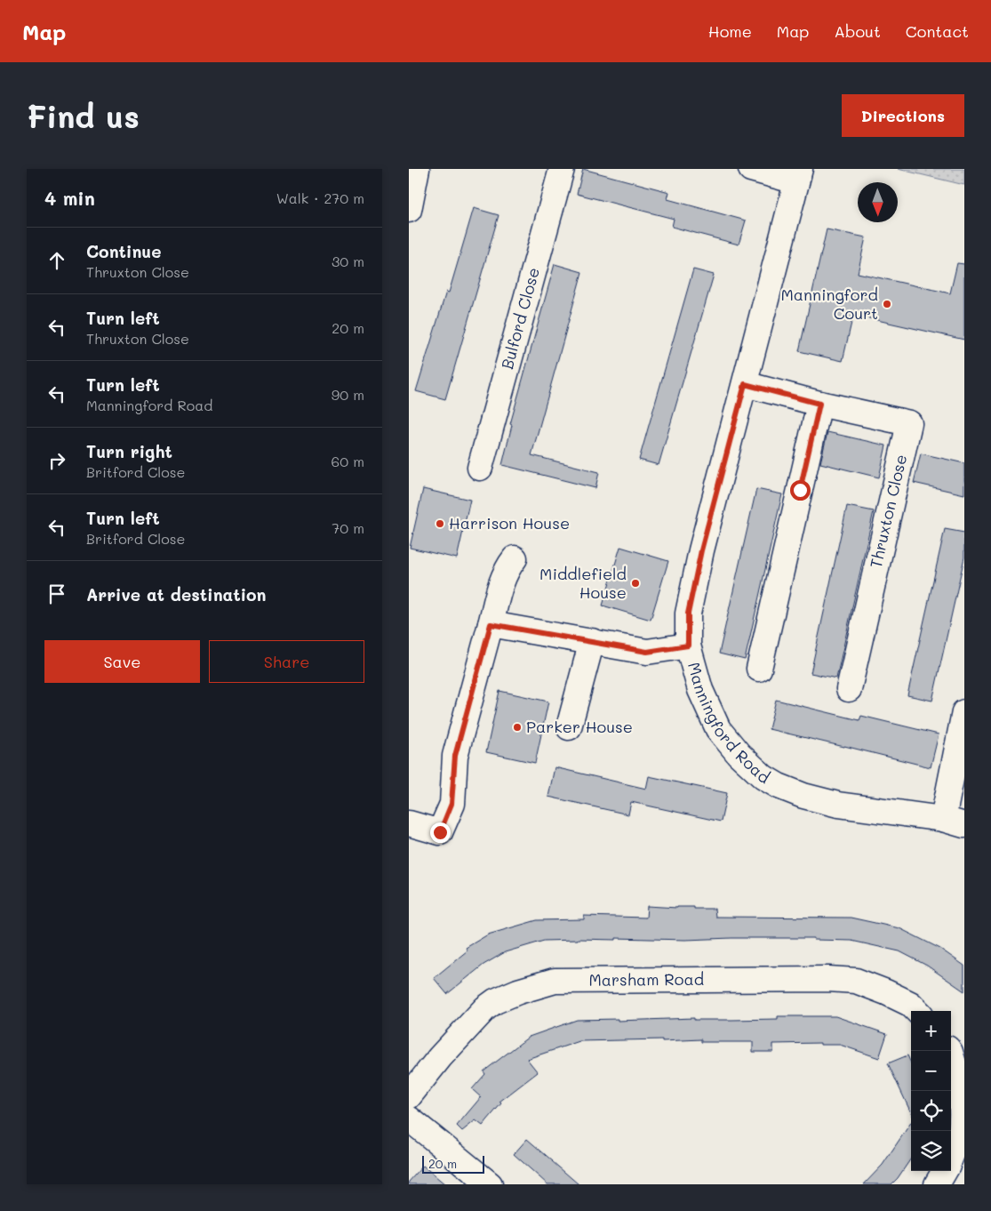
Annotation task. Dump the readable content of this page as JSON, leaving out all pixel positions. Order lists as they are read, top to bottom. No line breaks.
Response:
{"streets":{"main road":["Bulford Close","Thruxton Close","Manningford Road","Marsham Road"]},"crossings":[["Thruxton Close","Manningford Road"]],"places":["Manningford Court","Harrison House","Middlefield House","Parker House"],"scale_bar":"20 m","north":"bottom","page":{"header":"Map","nav":["Home","Map","About","Contact"],"buttons":["Directions",["Save","Share"]],"title":"Find us","heading":["4 min","Walk · 270 m"],"list":[["Continue","Thruxton Close","30 m"],["Turn left","Thruxton Close","20 m"],["Turn left","Manningford Road","90 m"],["Turn right","Britford Close","60 m"],["Turn left","Britford Close","70 m"],"Arrive at destination"],"map_buttons":["+","−"],"scale":"20 m"}}
